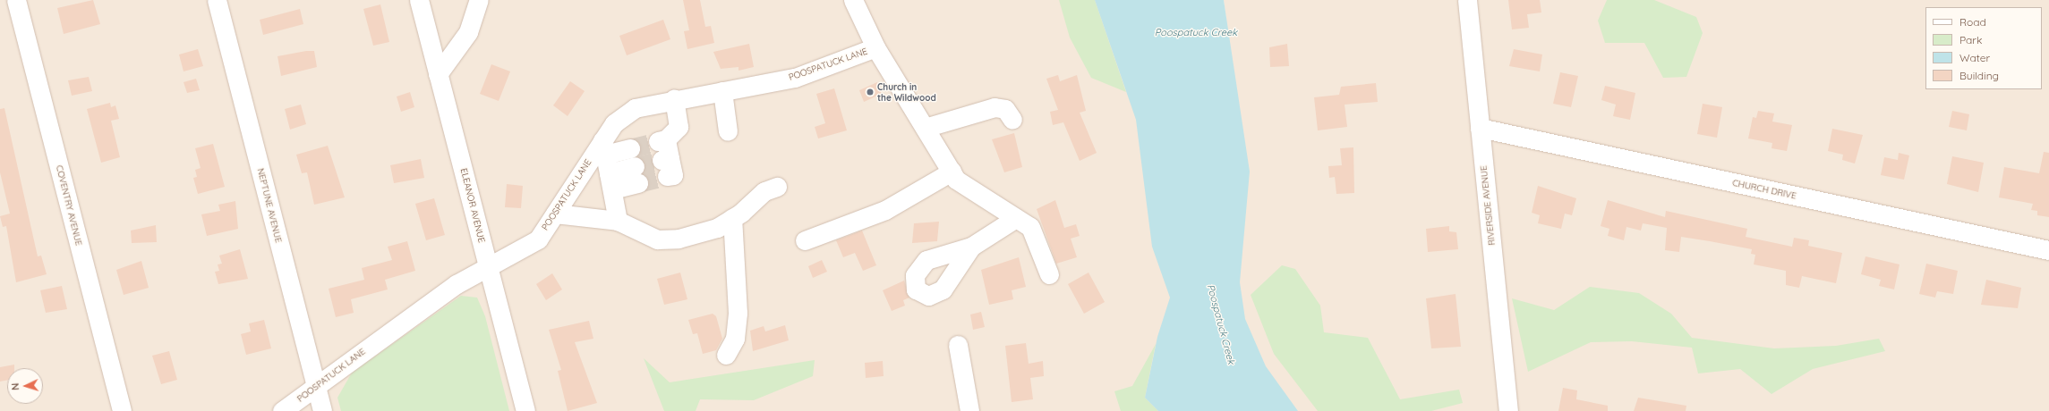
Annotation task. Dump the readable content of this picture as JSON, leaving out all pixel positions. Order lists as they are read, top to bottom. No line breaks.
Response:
{"streets":{"street":["POOSPATUCK LANE","CHURCH DRIVE","COVENTRY AVENUE","NEPTUNE AVENUE","ELEANOR AVENUE","RIVERSIDE AVENUE"]},"crossings":[["POOSPATUCK LANE","NEPTUNE AVENUE"],["POOSPATUCK LANE","ELEANOR AVENUE"],["CHURCH DRIVE","RIVERSIDE AVENUE"]],"water":["Poospatuck Creek"],"places":["Church in the Wildwood"],"legend":["Road","Park","Water","Building"],"north":"left"}
